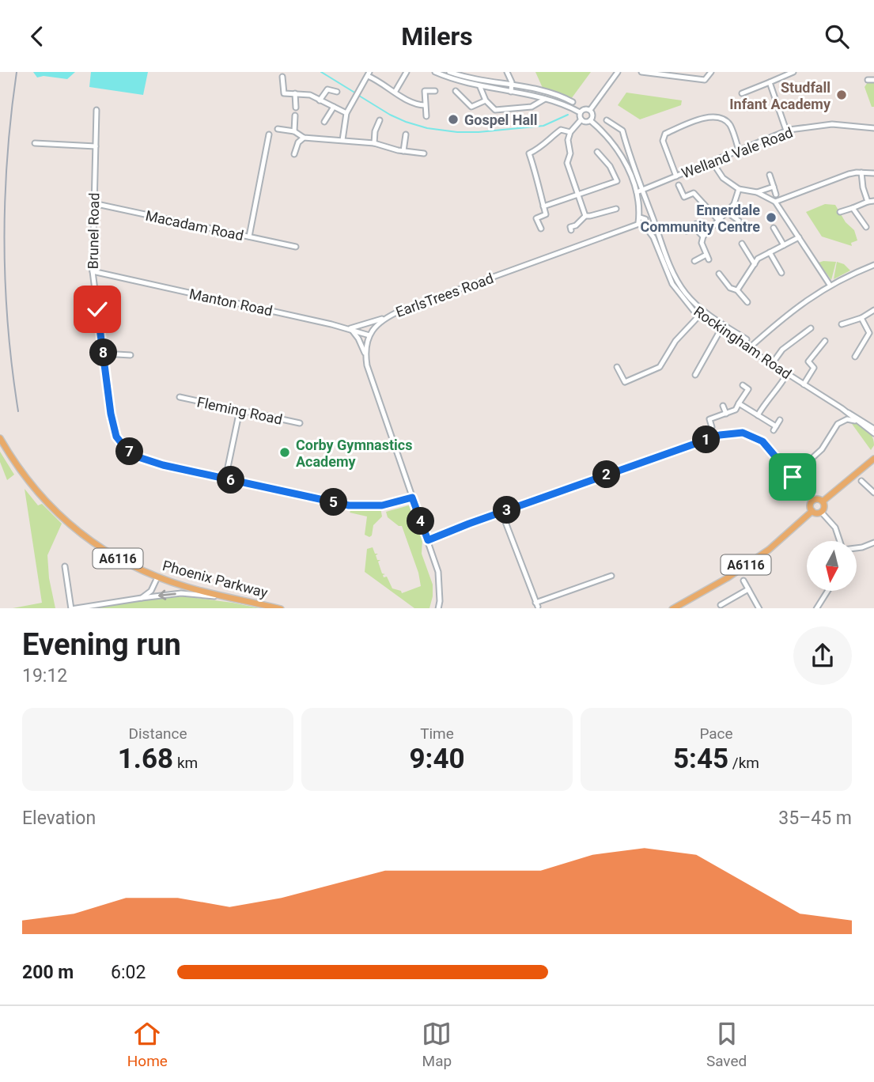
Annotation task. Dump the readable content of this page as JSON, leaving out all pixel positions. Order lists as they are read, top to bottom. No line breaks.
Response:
{"streets":{"main road":["A6116","Phoenix Parkway"],"street":["Welland Vale Road","Macadam Road","Brunel Road","EarlsTrees Road","Manton Road","Rockingham Road","Fleming Road"]},"crossings":[["Macadam Road","Brunel Road"],["Brunel Road","EarlsTrees Road"],["Brunel Road","Manton Road"],["EarlsTrees Road","Manton Road"],["EarlsTrees Road","Rockingham Road"]],"places":["Studfall Infant Academy","Gospel Hall","Ennerdale Community Centre","Corby Gymnastics Academy"],"north":"bottom","page":{"header":"Milers","pins":["8","1","7","2","6","5","3","4"],"heading":["Evening run","19:12"],"stats":[["Distance","1.68 km"],["Time","9:40"],["Pace","5:45 /km"]],"chart":["Elevation","35–45 m"],"list":[{"name":"200 m","note":"6:02"}],"tabs":["Home","Map","Saved"]}}
